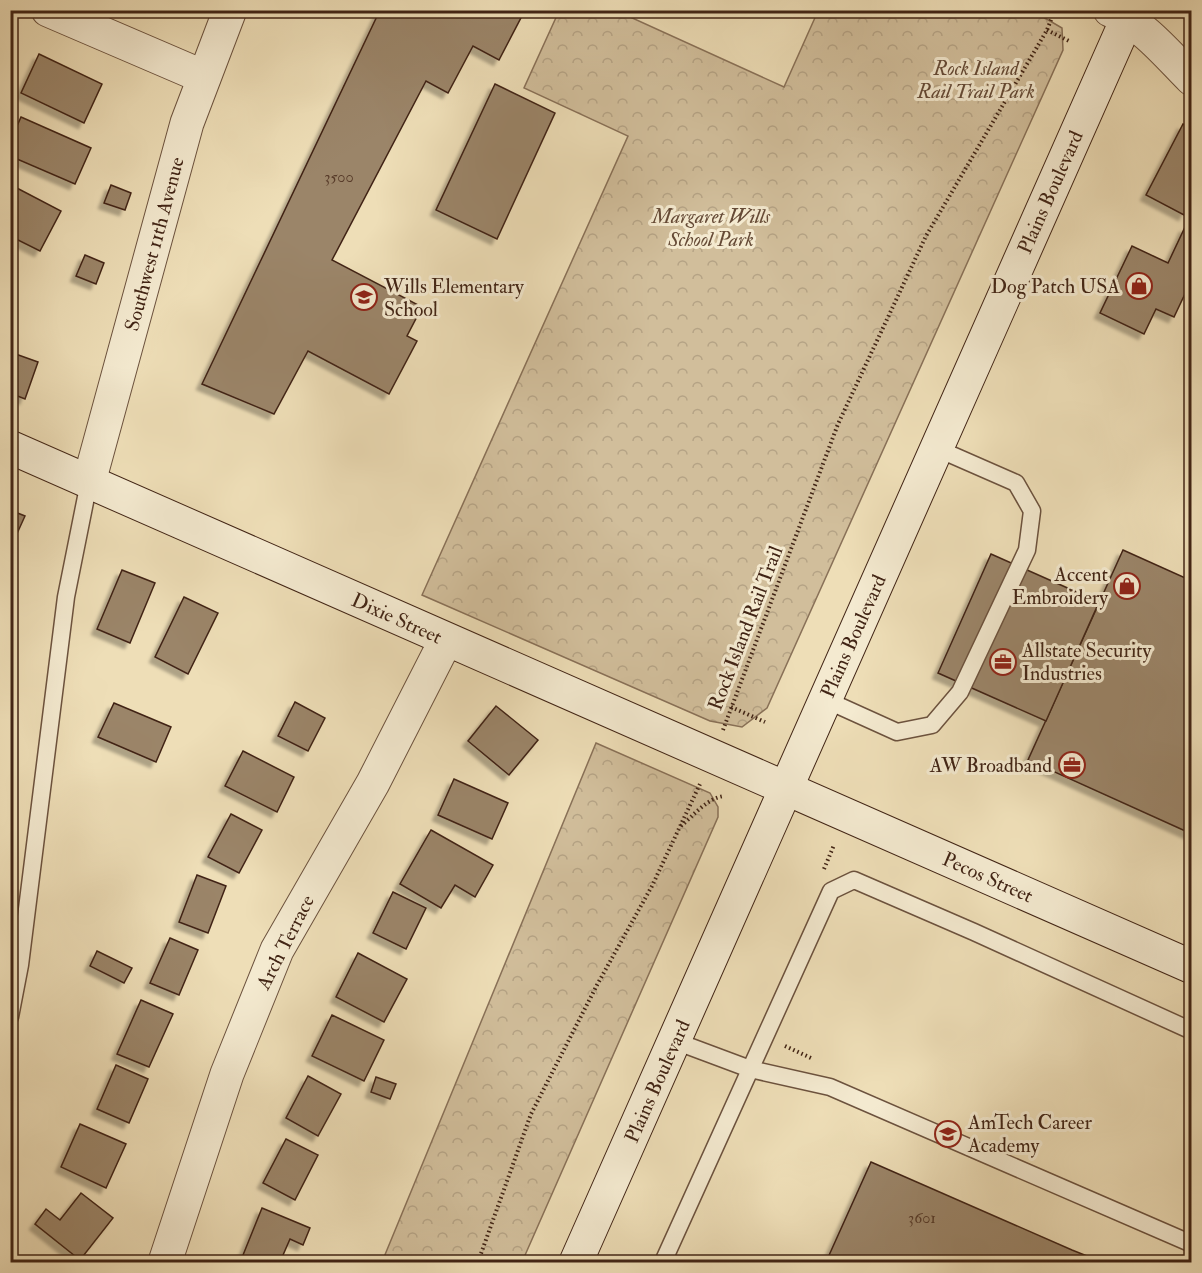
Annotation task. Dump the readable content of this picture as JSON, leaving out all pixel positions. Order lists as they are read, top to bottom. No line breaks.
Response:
{"streets":{"street":["Plains Boulevard","Southwest 11th Avenue","Dixie Street","Pecos Street","Arch Terrace"],"path":["Rock Island Rail Trail"]},"crossings":[["Plains Boulevard","Dixie Street"],["Plains Boulevard","Pecos Street"],["Southwest 11th Avenue","Dixie Street"],["Dixie Street","Rock Island Rail Trail"],["Dixie Street","Pecos Street"],["Dixie Street","Arch Terrace"]],"parks":["Rock Island Rail Trail Park","Margaret Wills School Park"],"places":{"shop":["Dog Patch USA","Accent Embroidery"],"school or university":["Wills Elementary School","AmTech Career Academy"],"office":["Allstate Security Industries","AW Broadband"]},"house_numbers":["3500","3601"]}
